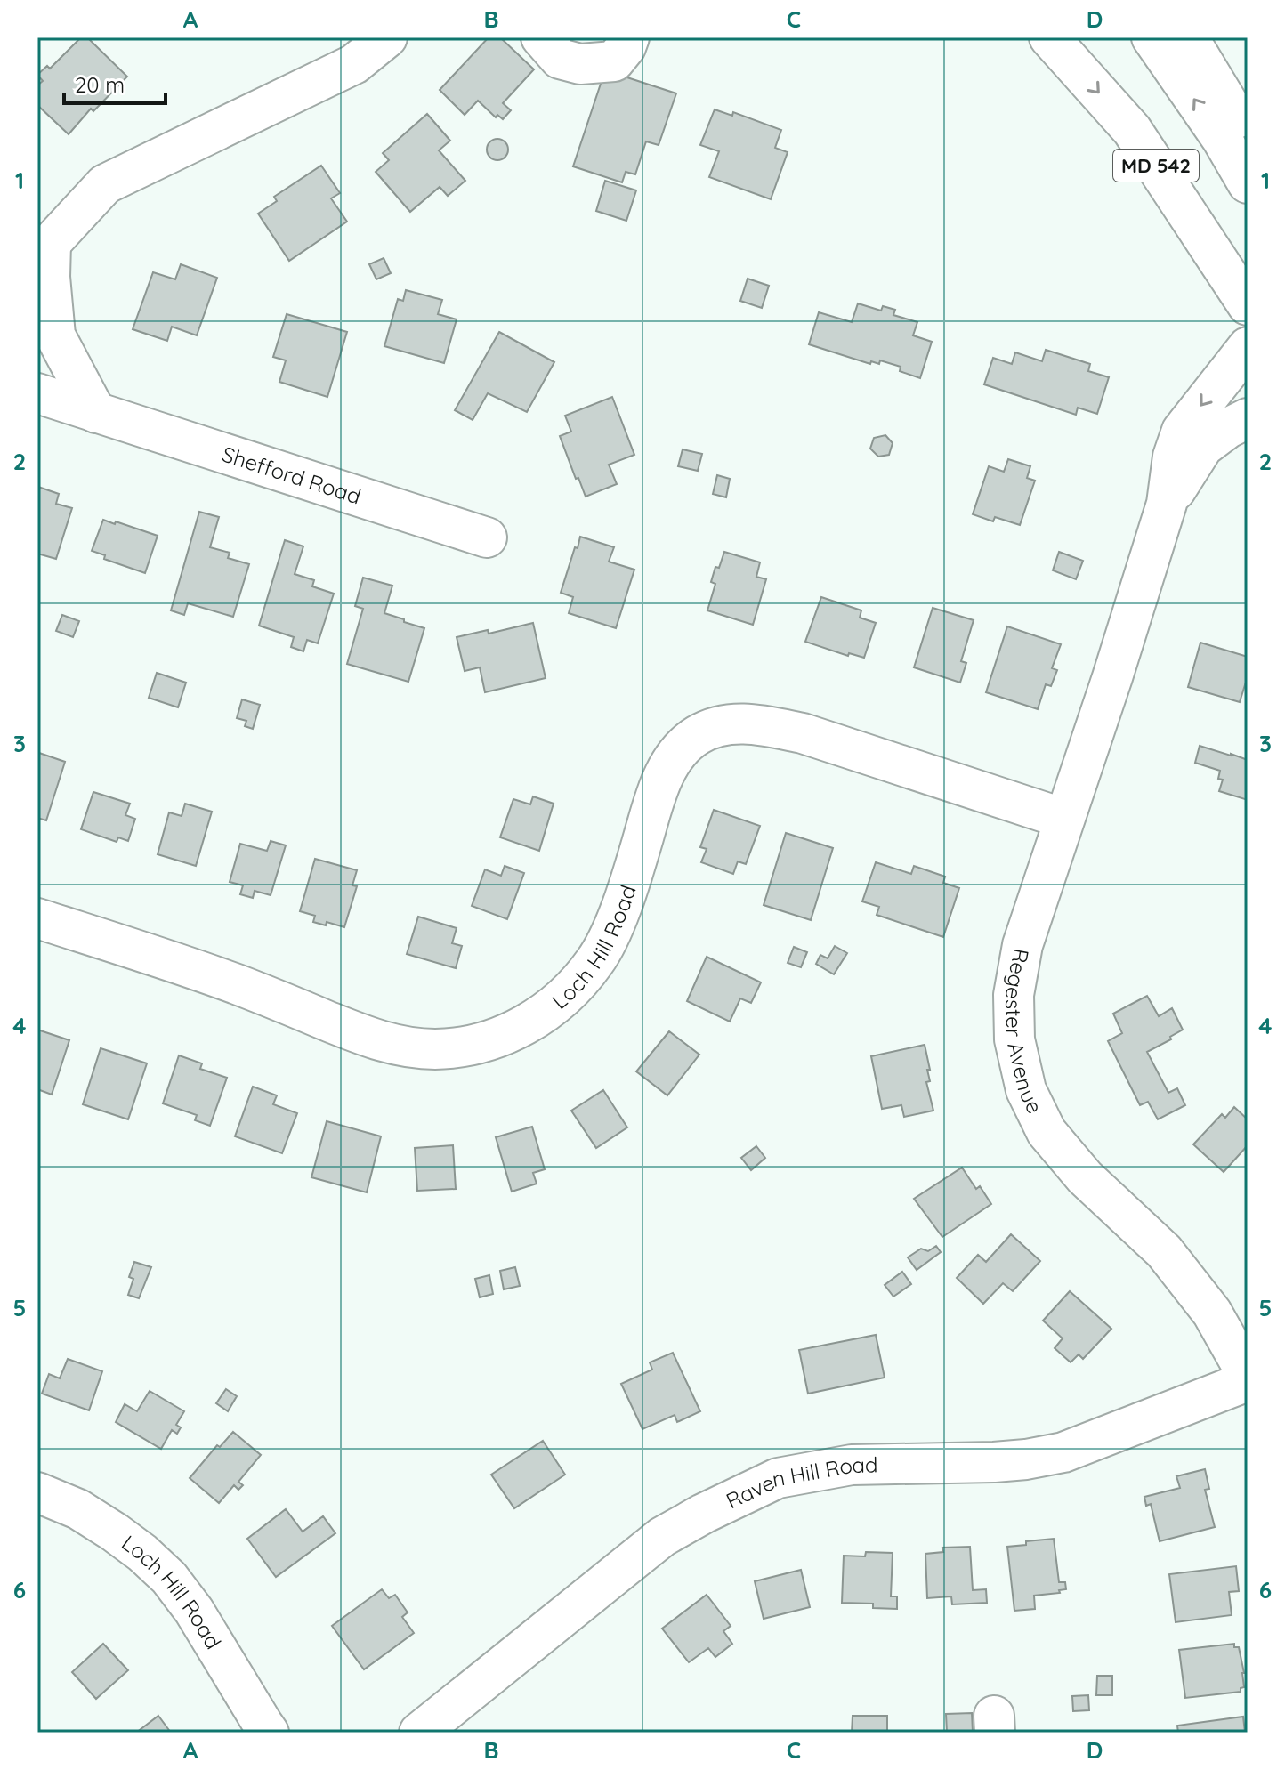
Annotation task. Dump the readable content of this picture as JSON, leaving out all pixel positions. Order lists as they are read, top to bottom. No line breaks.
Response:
{"streets":{"street":["MD 542","Shefford Road","Loch Hill Road","Regester Avenue","Raven Hill Road"]},"crossings":[["Loch Hill Road","Regester Avenue"]],"scale_bar":"20 m","grid":{"columns":["A","B","C","D"],"rows":["1","2","3","4","5","6"]}}
